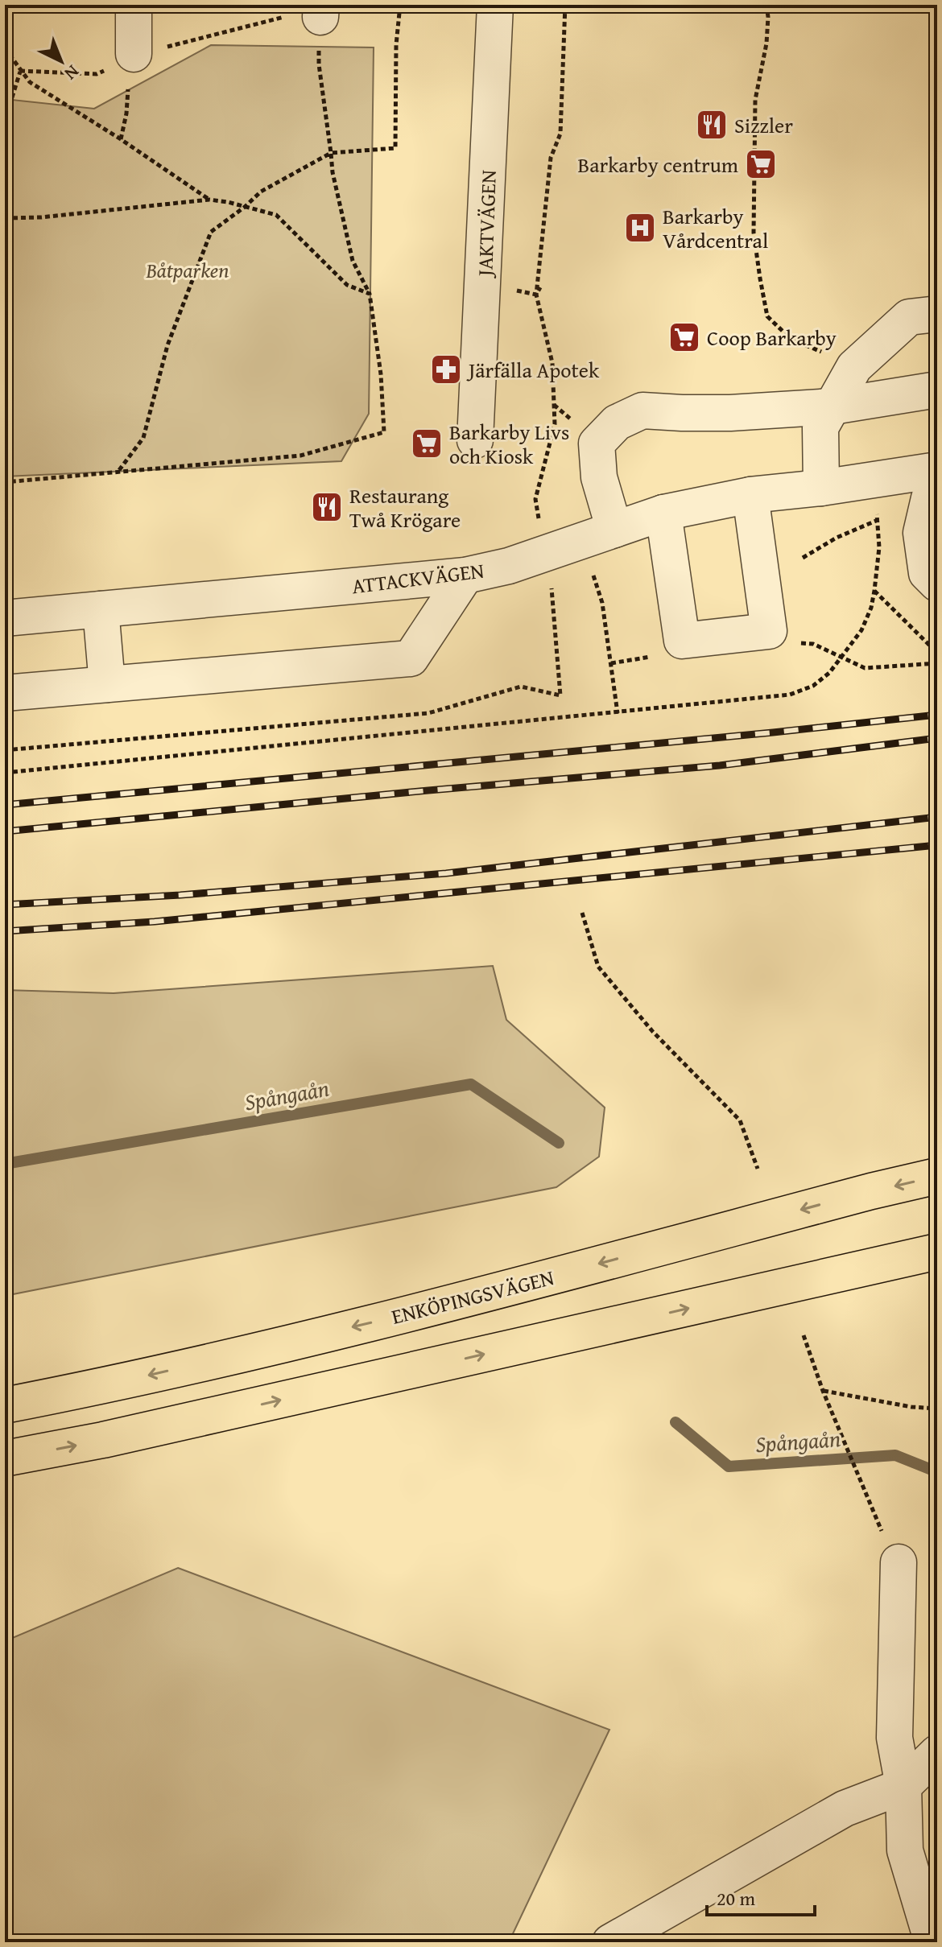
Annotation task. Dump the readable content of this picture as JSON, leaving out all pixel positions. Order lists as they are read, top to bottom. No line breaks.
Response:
{"streets":{"highway":["ENKÖPINGSVÄGEN"],"street":["JAKTVÄGEN","ATTACKVÄGEN"]},"water":["Spångaån"],"parks":["Båtparken"],"places":{"restaurant":["Sizzler","Restaurang Twå Krögare"],"supermarket":["Barkarby centrum","Coop Barkarby","Barkarby Livs och Kiosk"],"hospital":["Barkarby Vårdcentral"],"pharmacy":["Järfälla Apotek"]},"scale_bar":"20 m","north":"bottom right"}
